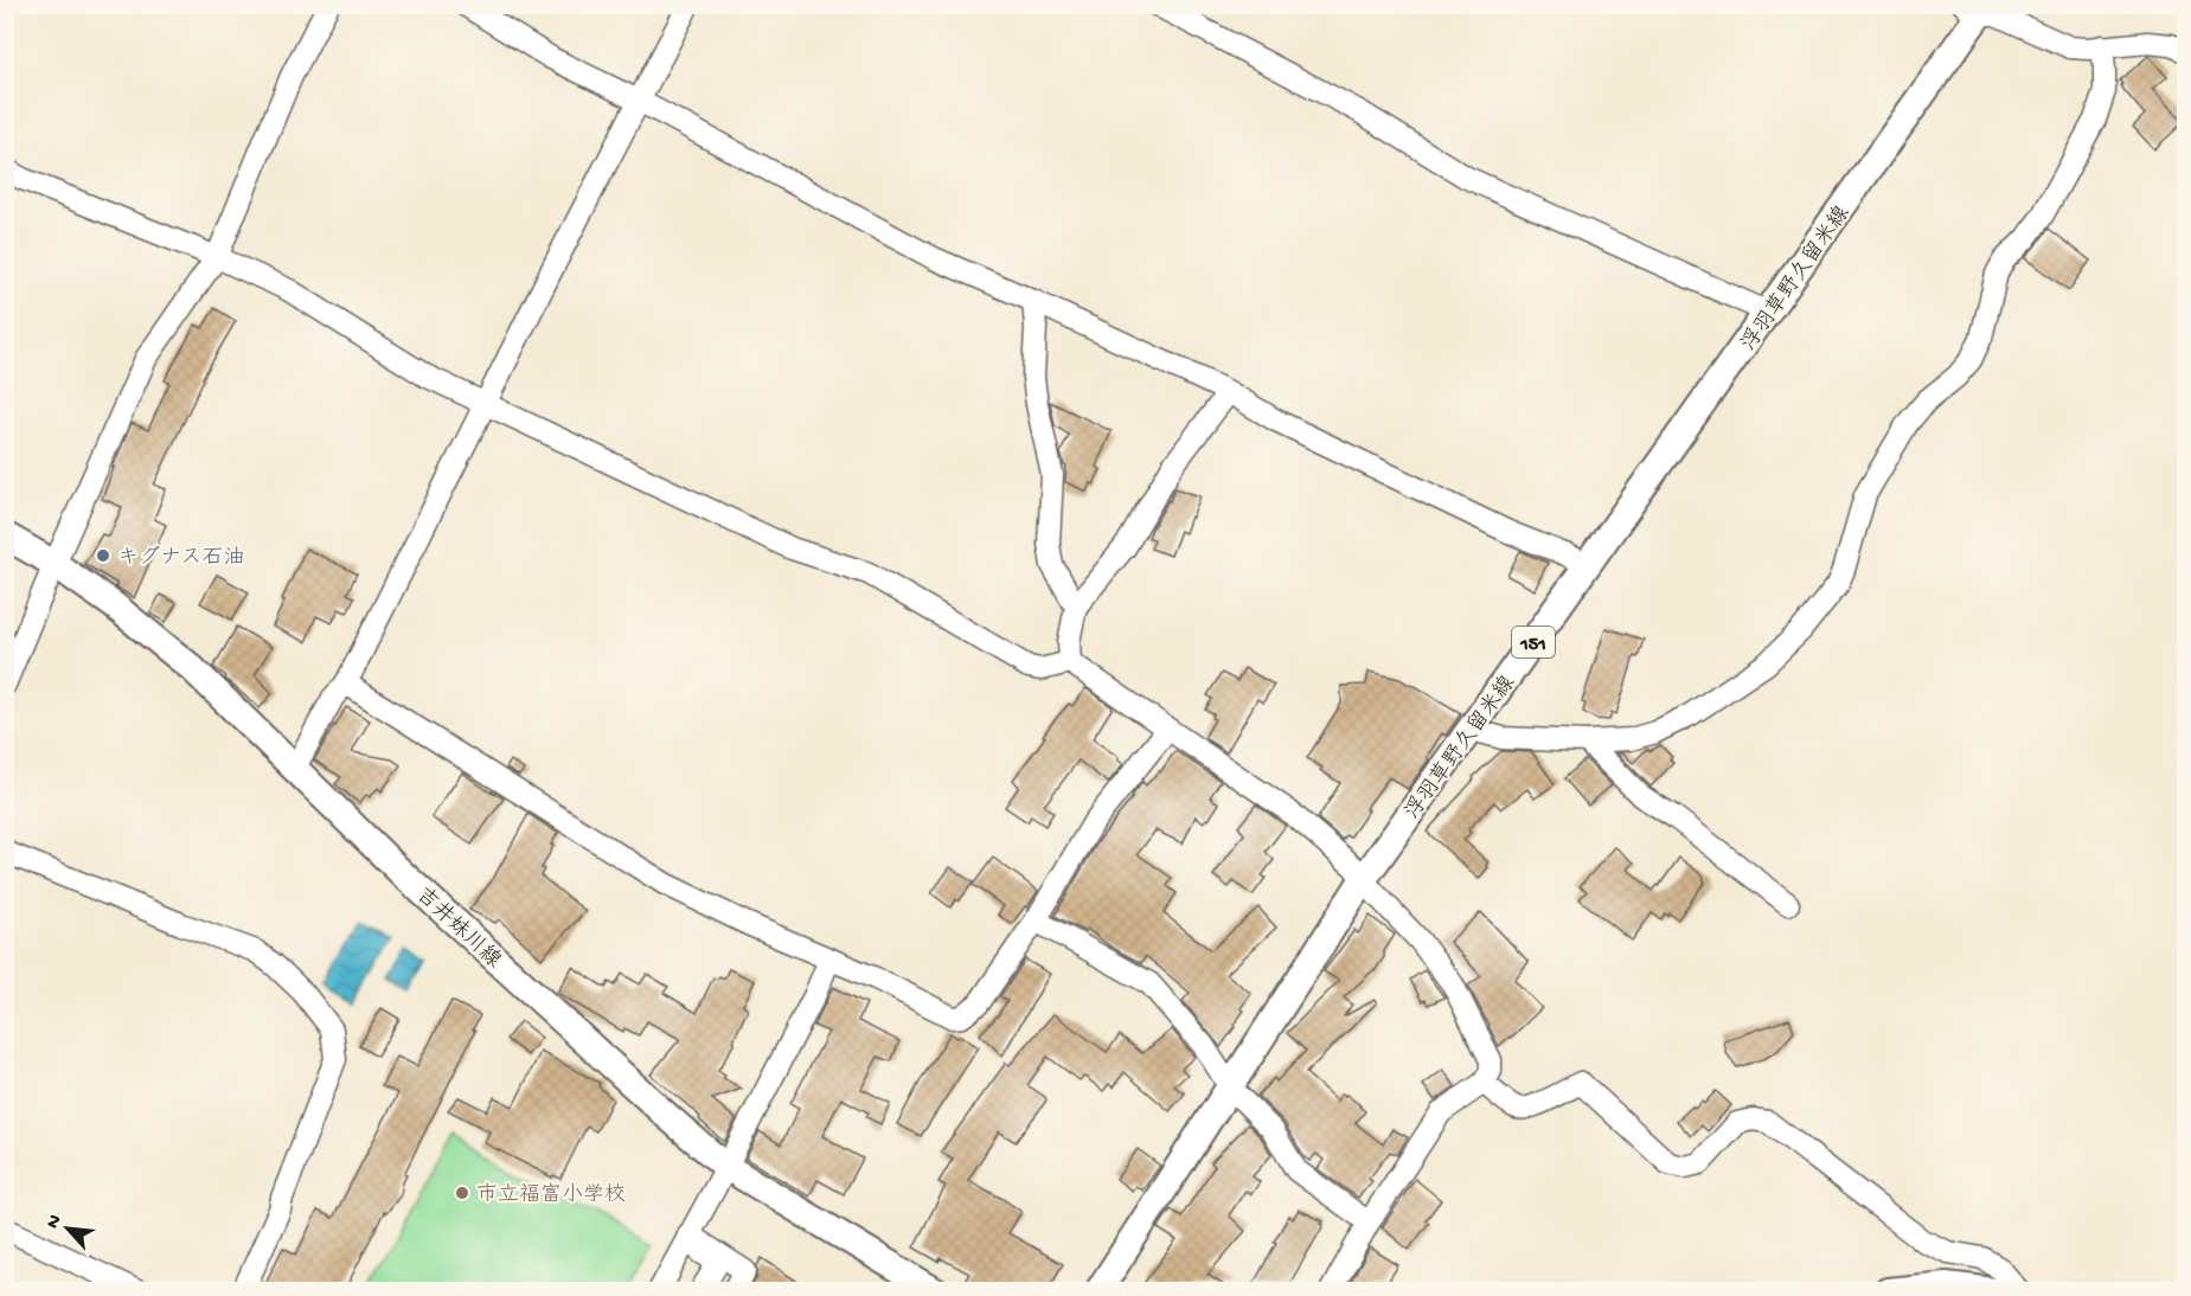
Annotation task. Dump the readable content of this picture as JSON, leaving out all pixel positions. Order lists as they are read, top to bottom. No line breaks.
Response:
{"streets":{"main road":["浮羽草野久留米線","151","吉井妹川線"]},"places":["キグナス石油","市立福富小学校"],"north":"top left"}
